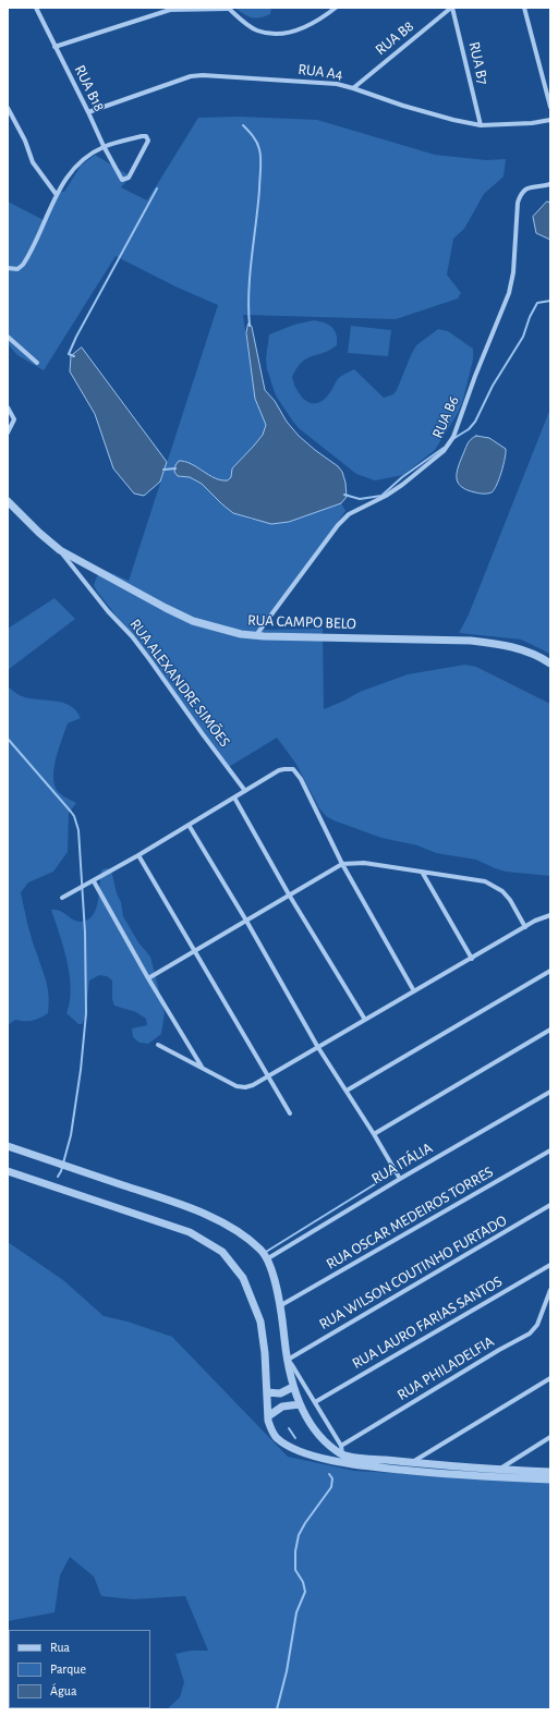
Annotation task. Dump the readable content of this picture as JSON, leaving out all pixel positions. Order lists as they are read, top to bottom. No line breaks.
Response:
{"streets":{"street":["RUA B8","RUA B7","RUA A4","RUA B18","RUA B6","RUA CAMPO BELO","RUA ALEXANDRE SIMÕES","RUA ITÁLIA","RUA OSCAR MEDEIROS TORRES","RUA WILSON COUTINHO FURTADO","RUA LAURO FARIAS SANTOS","RUA PHILADELFIA"]},"crossings":[["RUA B8","RUA B7"],["RUA B8","RUA A4"],["RUA B7","RUA A4"],["RUA A4","RUA B18"],["RUA B6","RUA CAMPO BELO"],["RUA CAMPO BELO","RUA ALEXANDRE SIMÕES"]],"legend":["Rua","Parque","Água"]}
